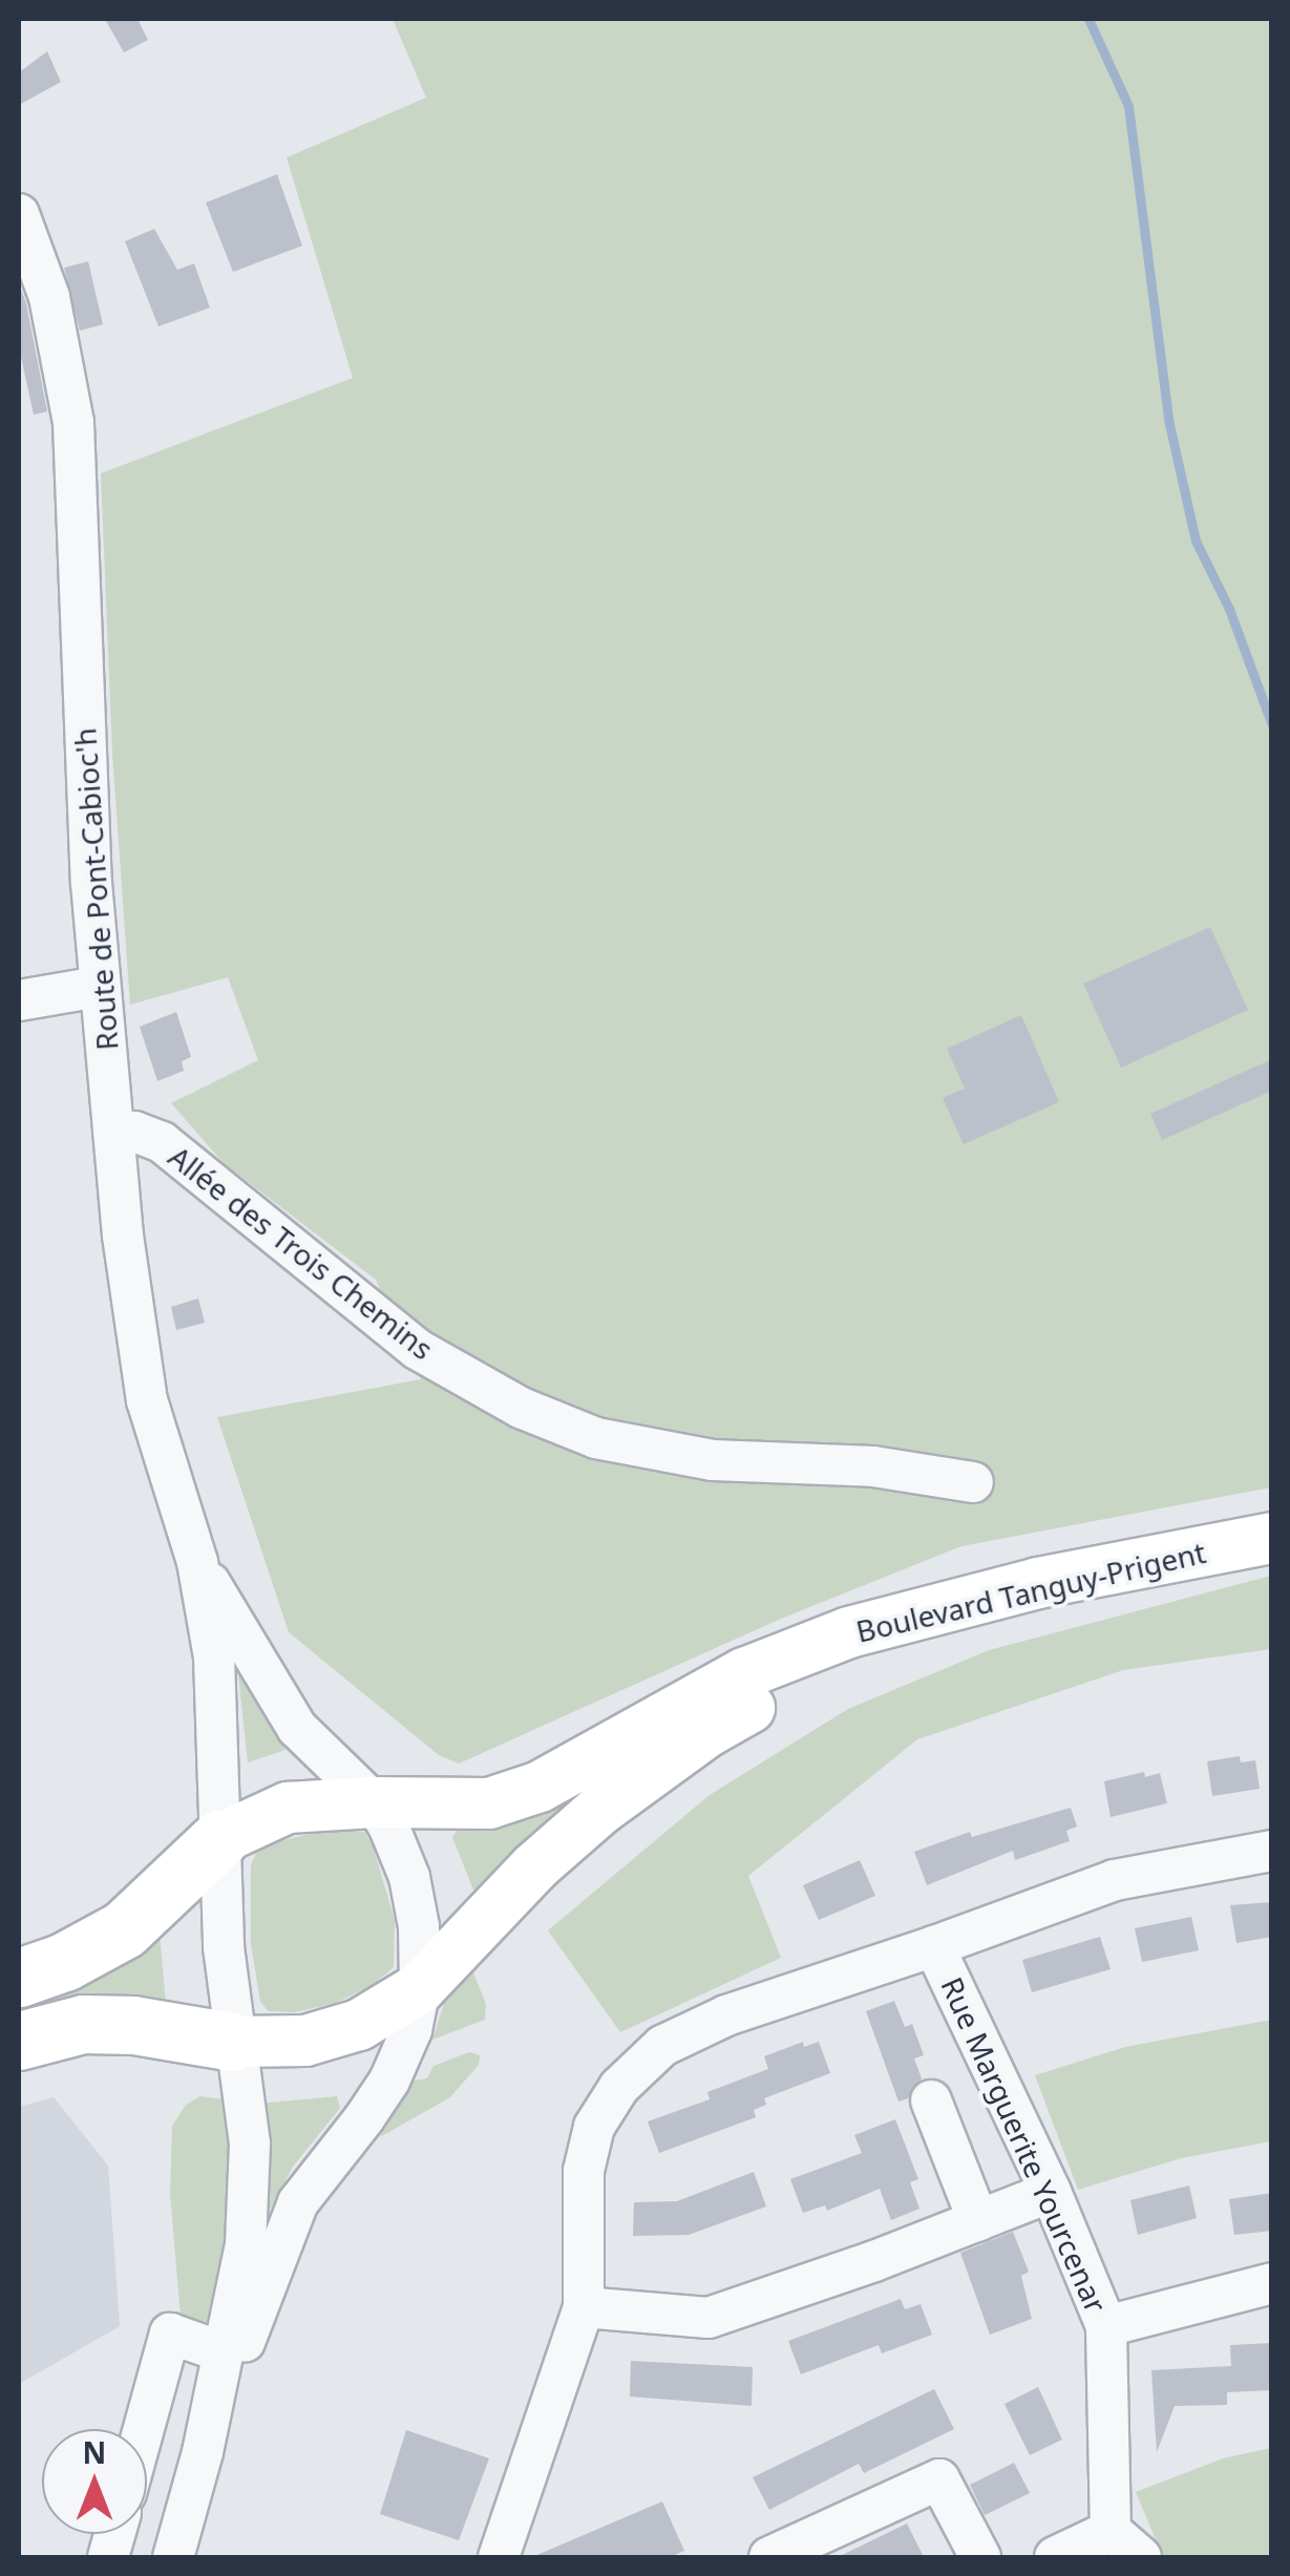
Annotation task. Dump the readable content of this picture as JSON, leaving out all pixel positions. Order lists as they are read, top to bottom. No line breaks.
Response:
{"streets":{"main road":["Boulevard Tanguy-Prigent"],"street":["Route de Pont-Cabioc'h","Allée des Trois Chemins","Rue Marguerite Yourcenar"]},"crossings":[["Route de Pont-Cabioc'h","Allée des Trois Chemins"],["Route de Pont-Cabioc'h","Boulevard Tanguy-Prigent"]],"north":"top"}
